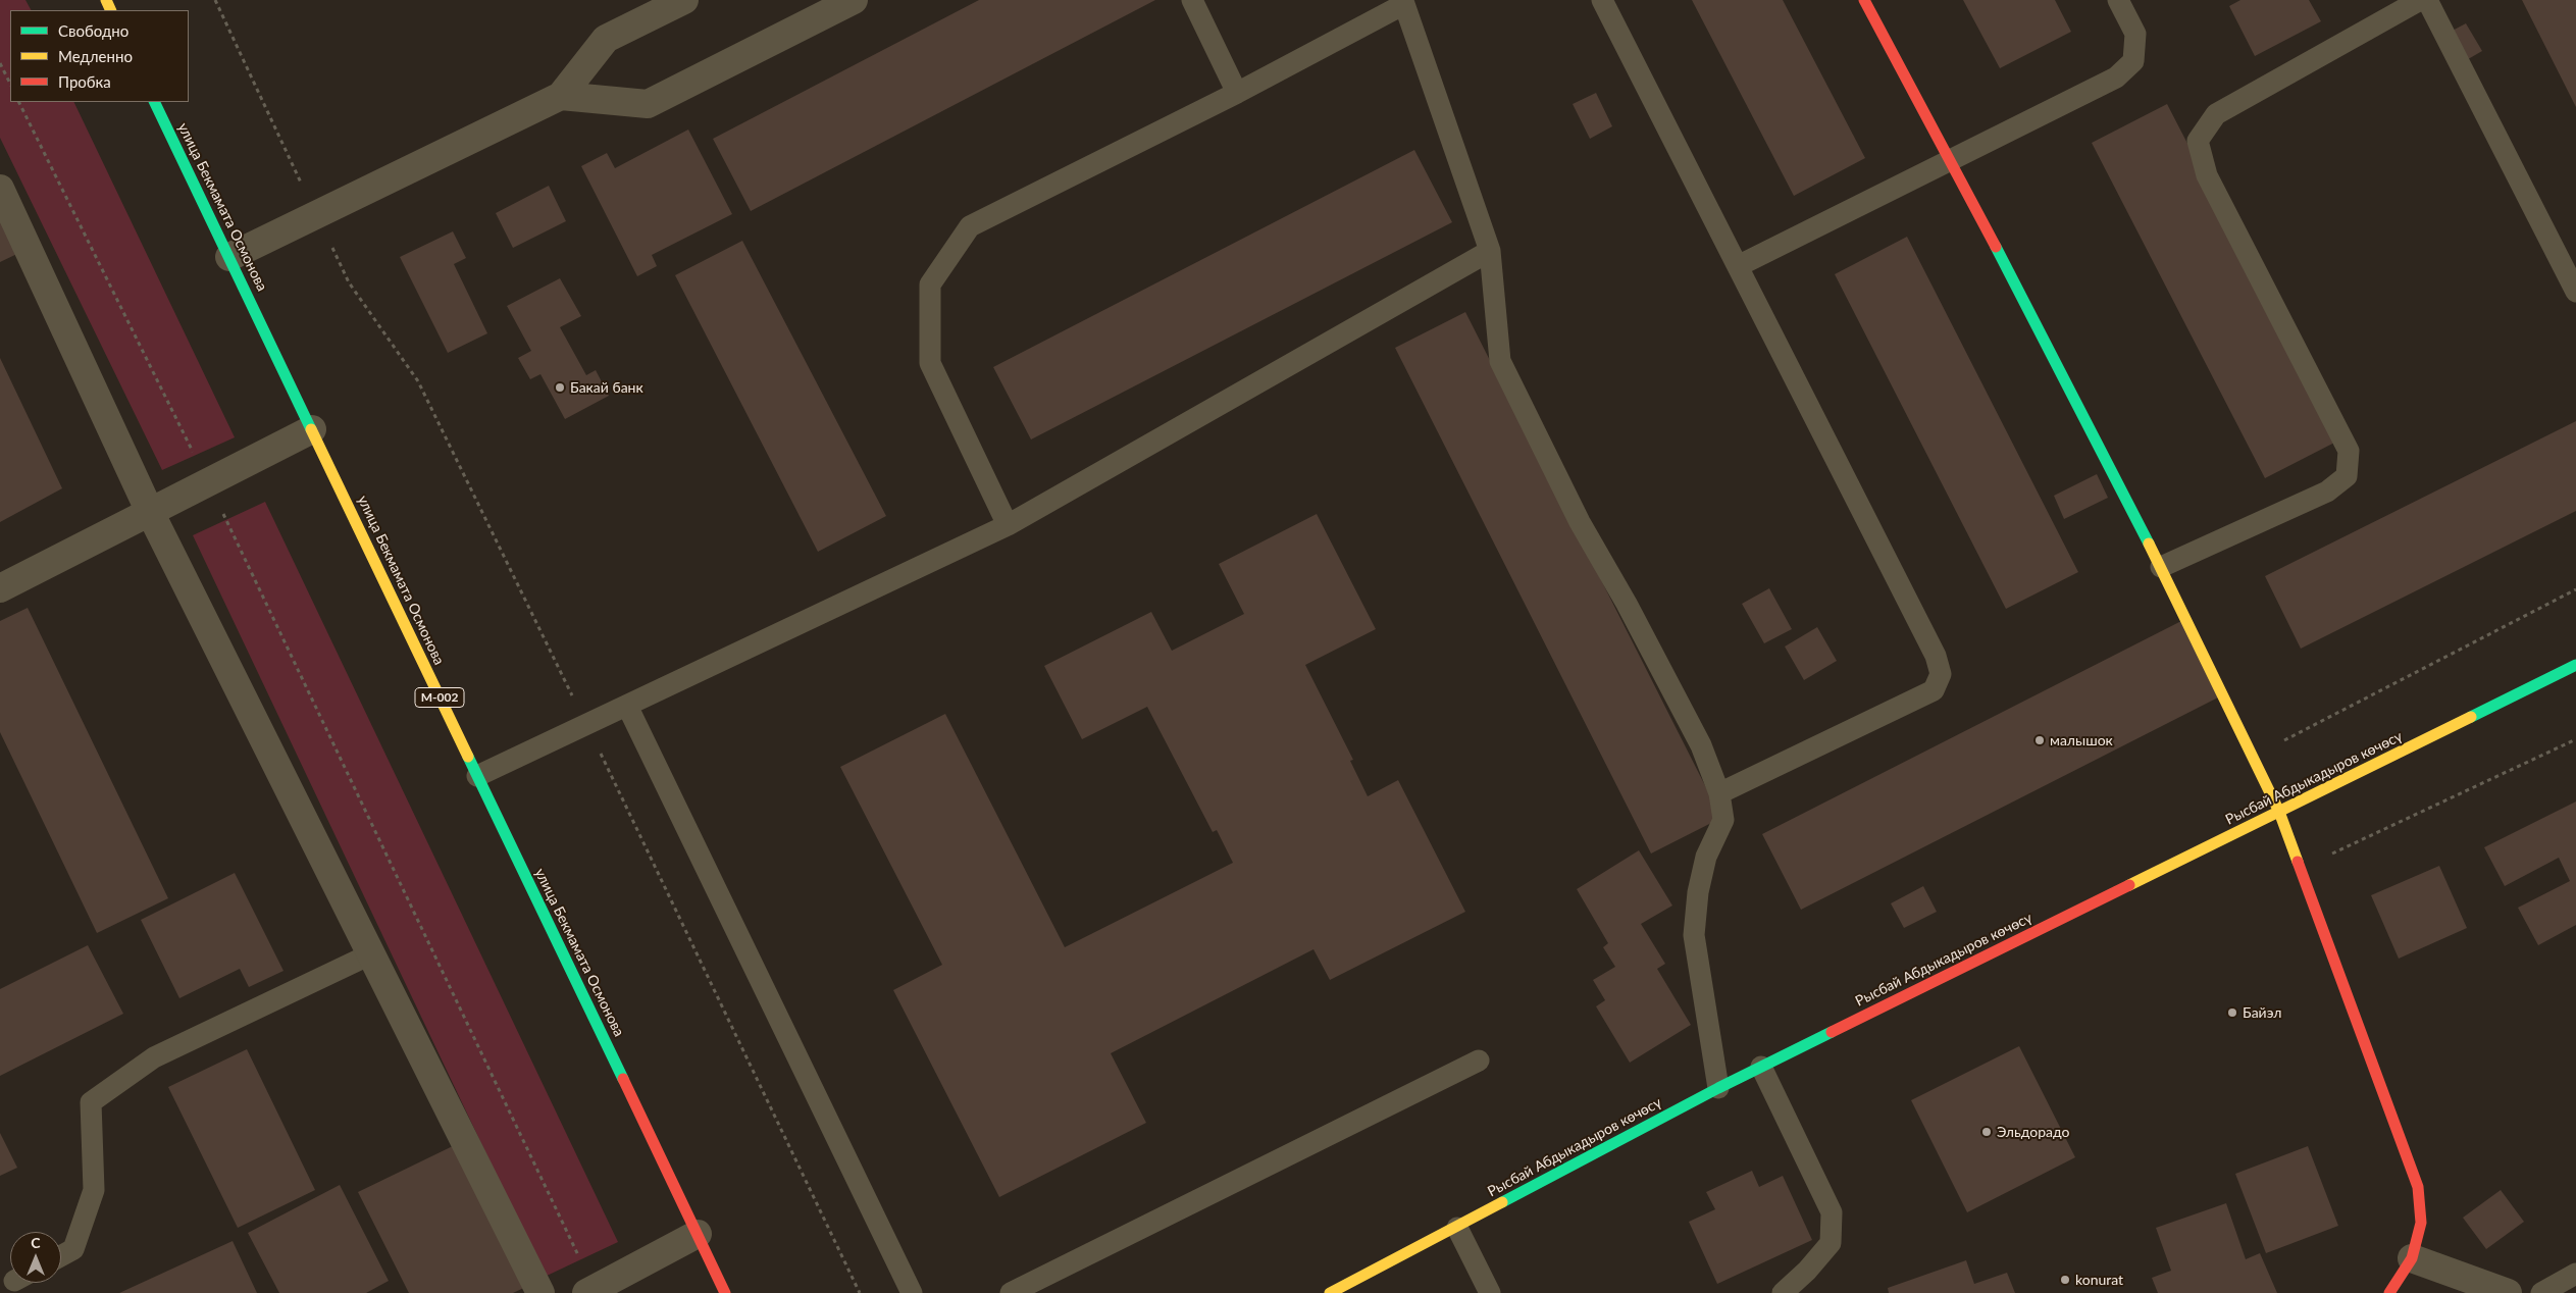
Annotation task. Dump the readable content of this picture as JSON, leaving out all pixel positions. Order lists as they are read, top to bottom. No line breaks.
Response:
{"streets":{"main road":["улица Бекмамата Осмонова","M-002","Рысбай Абдыкадыров көчөсү"]},"places":["Бакай банк","малышок","Байэл","Эльдорадо","konurat"],"legend":["Свободно","Медленно","Пробка"],"north":"top"}
